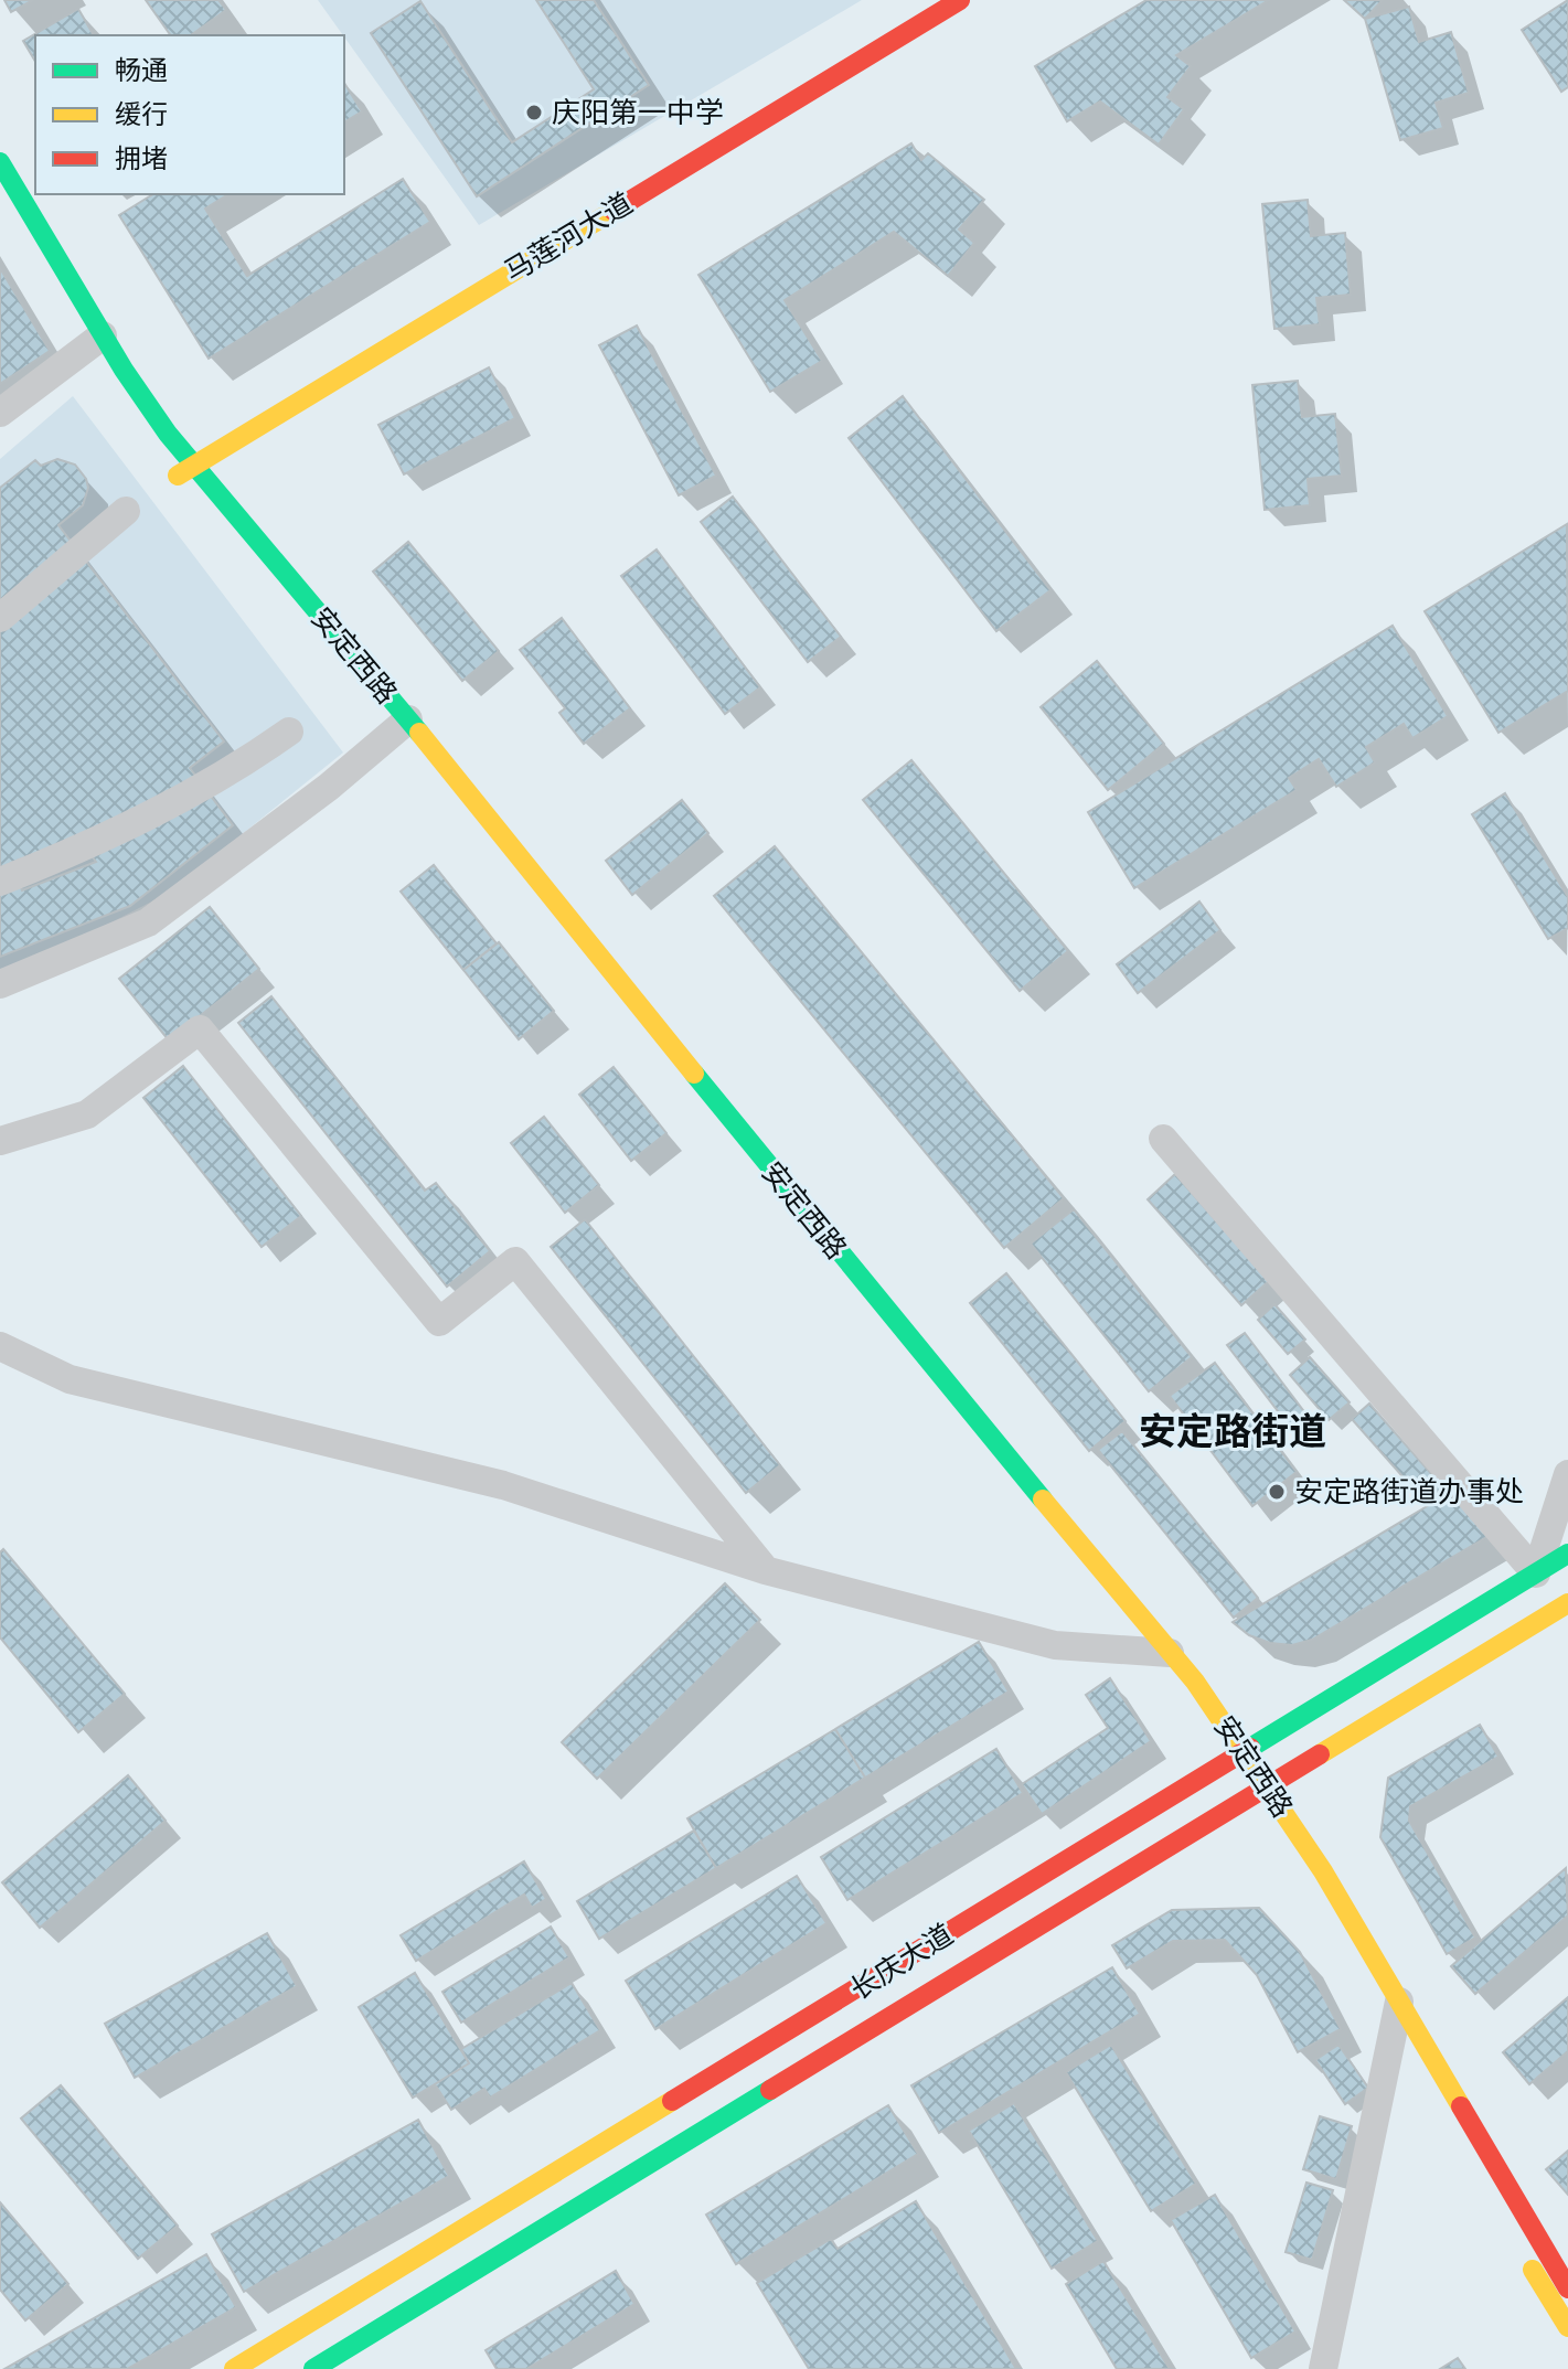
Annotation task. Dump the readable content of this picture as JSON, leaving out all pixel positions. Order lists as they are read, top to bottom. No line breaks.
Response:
{"streets":{"street":["马莲河大道","安定西路","长庆大道"]},"crossings":[["马莲河大道","安定西路"],["安定西路","长庆大道"]],"districts":["安定路街道"],"places":["庆阳第一中学","安定路街道办事处"],"legend":["畅通","缓行","拥堵"]}
